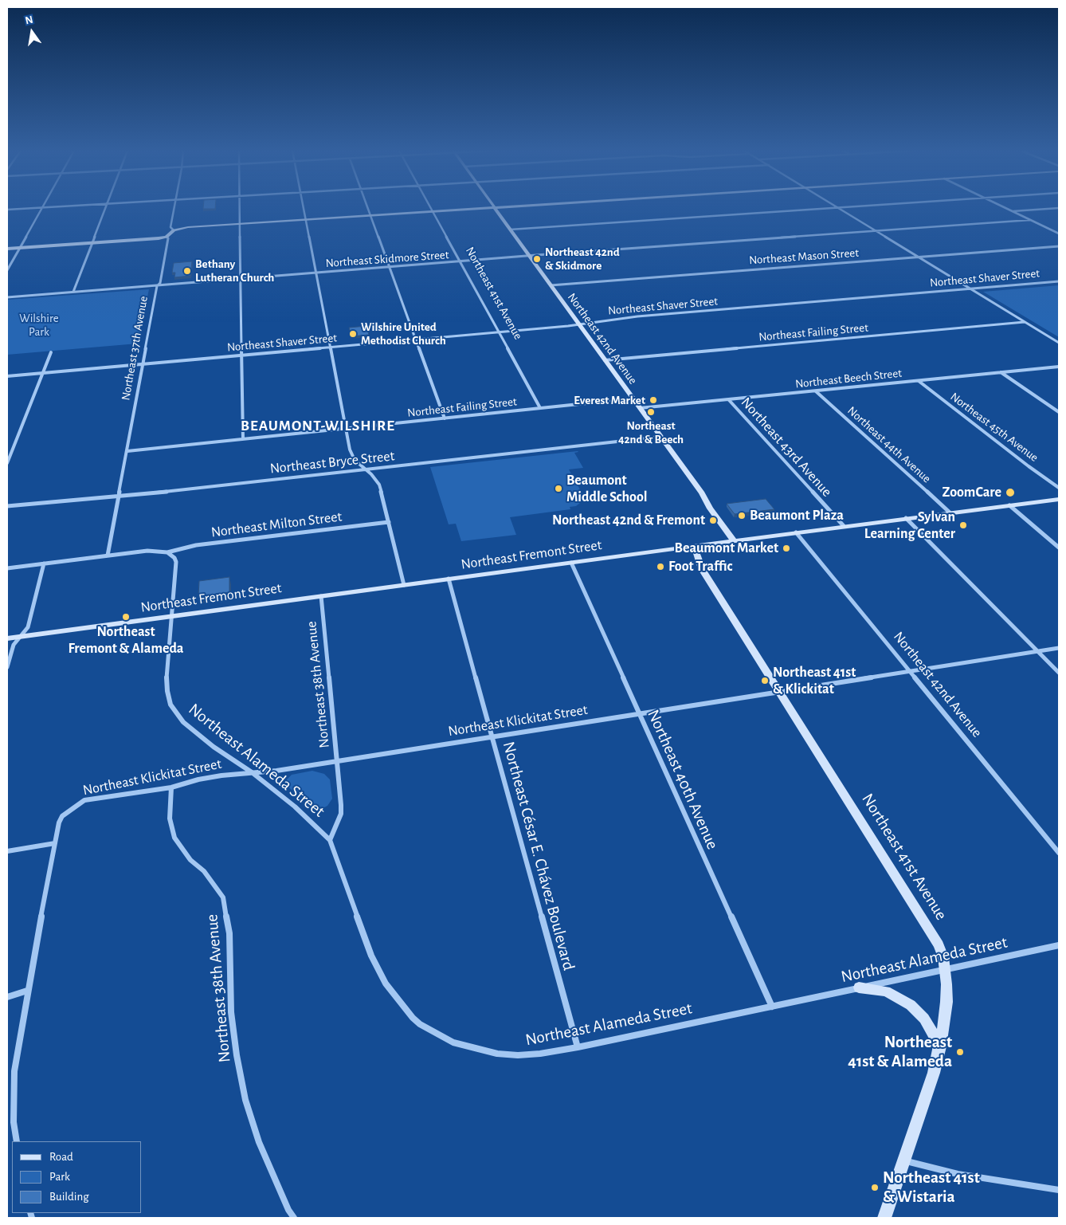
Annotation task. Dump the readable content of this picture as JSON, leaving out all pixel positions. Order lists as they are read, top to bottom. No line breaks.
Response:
{"streets":{"street":["Northeast Mason Street","Northeast Skidmore Street","Northeast Shaver Street","Northeast 41st Avenue","Northeast Failing Street","Northeast 42nd Avenue","Northeast 37th Avenue","Northeast Beech Street","Northeast 45th Avenue","Northeast 44th Avenue","Northeast 43rd Avenue","Northeast Bryce Street","Northeast Milton Street","Northeast Fremont Street","Northeast 38th Avenue","Northeast Klickitat Street","Northeast Alameda Street","Northeast 40th Avenue","Northeast César E. Chávez Boulevard"]},"crossings":[["Northeast Mason Street","Northeast 42nd Avenue"],["Northeast Skidmore Street","Northeast 41st Avenue"],["Northeast Skidmore Street","Northeast 42nd Avenue"],["Northeast Skidmore Street","Northeast 37th Avenue"],["Northeast Shaver Street","Northeast 41st Avenue"],["Northeast Shaver Street","Northeast 42nd Avenue"],["Northeast Shaver Street","Northeast 37th Avenue"],["Northeast 41st Avenue","Northeast Failing Street"],["Northeast 41st Avenue","Northeast Fremont Street"],["Northeast 41st Avenue","Northeast Klickitat Street"],["Northeast 41st Avenue","Northeast Alameda Street"],["Northeast Failing Street","Northeast 42nd Avenue"],["Northeast Failing Street","Northeast 37th Avenue"],["Northeast 42nd Avenue","Northeast Beech Street"],["Northeast 42nd Avenue","Northeast Bryce Street"],["Northeast 42nd Avenue","Northeast Fremont Street"],["Northeast 42nd Avenue","Northeast Klickitat Street"],["Northeast 37th Avenue","Northeast Bryce Street"],["Northeast Beech Street","Northeast 45th Avenue"],["Northeast Beech Street","Northeast 44th Avenue"],["Northeast Beech Street","Northeast 43rd Avenue"],["Northeast 44th Avenue","Northeast Fremont Street"],["Northeast 43rd Avenue","Northeast Fremont Street"],["Northeast Milton Street","Northeast Alameda Street"],["Northeast Fremont Street","Northeast 38th Avenue"],["Northeast Fremont Street","Northeast Alameda Street"],["Northeast Fremont Street","Northeast 40th Avenue"],["Northeast Fremont Street","Northeast César E. Chávez Boulevard"],["Northeast 38th Avenue","Northeast Klickitat Street"],["Northeast 38th Avenue","Northeast Alameda Street"],["Northeast Klickitat Street","Northeast Alameda Street"],["Northeast Klickitat Street","Northeast 40th Avenue"],["Northeast Klickitat Street","Northeast César E. Chávez Boulevard"],["Northeast Alameda Street","Northeast 40th Avenue"],["Northeast Alameda Street","Northeast César E. Chávez Boulevard"]],"districts":["BEAUMONT-WILSHIRE"],"parks":["Wilshire Park"],"places":["Northeast 42nd & Skidmore","Bethany Lutheran Church","Wilshire United Methodist Church","Everest Market","Northeast 42nd & Beech","Beaumont Middle School","ZoomCare","Beaumont Plaza","Northeast 42nd & Fremont","Sylvan Learning Center","Beaumont Market","Foot Traffic","Northeast Fremont & Alameda","Northeast 41st & Klickitat","Northeast 41st & Alameda","Northeast 41st & Wistaria"],"legend":["Road","Park","Building"],"north":"top"}
